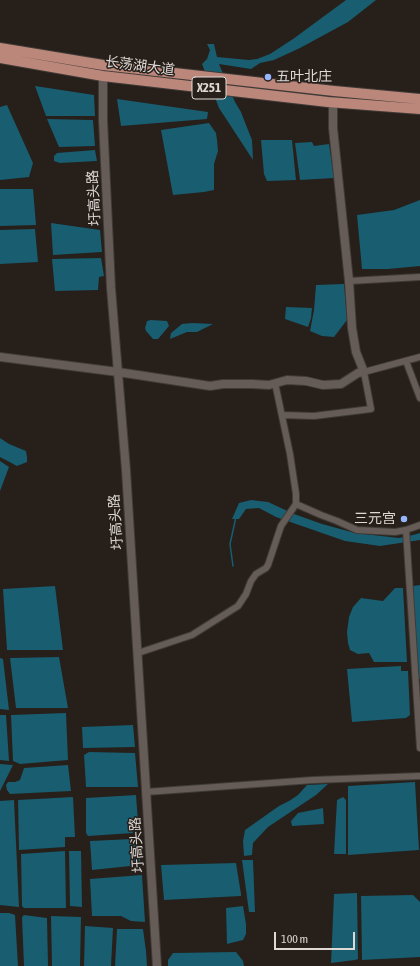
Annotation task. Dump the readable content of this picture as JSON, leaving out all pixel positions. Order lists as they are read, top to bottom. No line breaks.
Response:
{"streets":{"main road":["长荡湖大道","X251"],"street":["圩高头路"]},"crossings":[["长荡湖大道","圩高头路"]],"places":["五叶北庄","三元宫"],"scale_bar":"100 m"}
